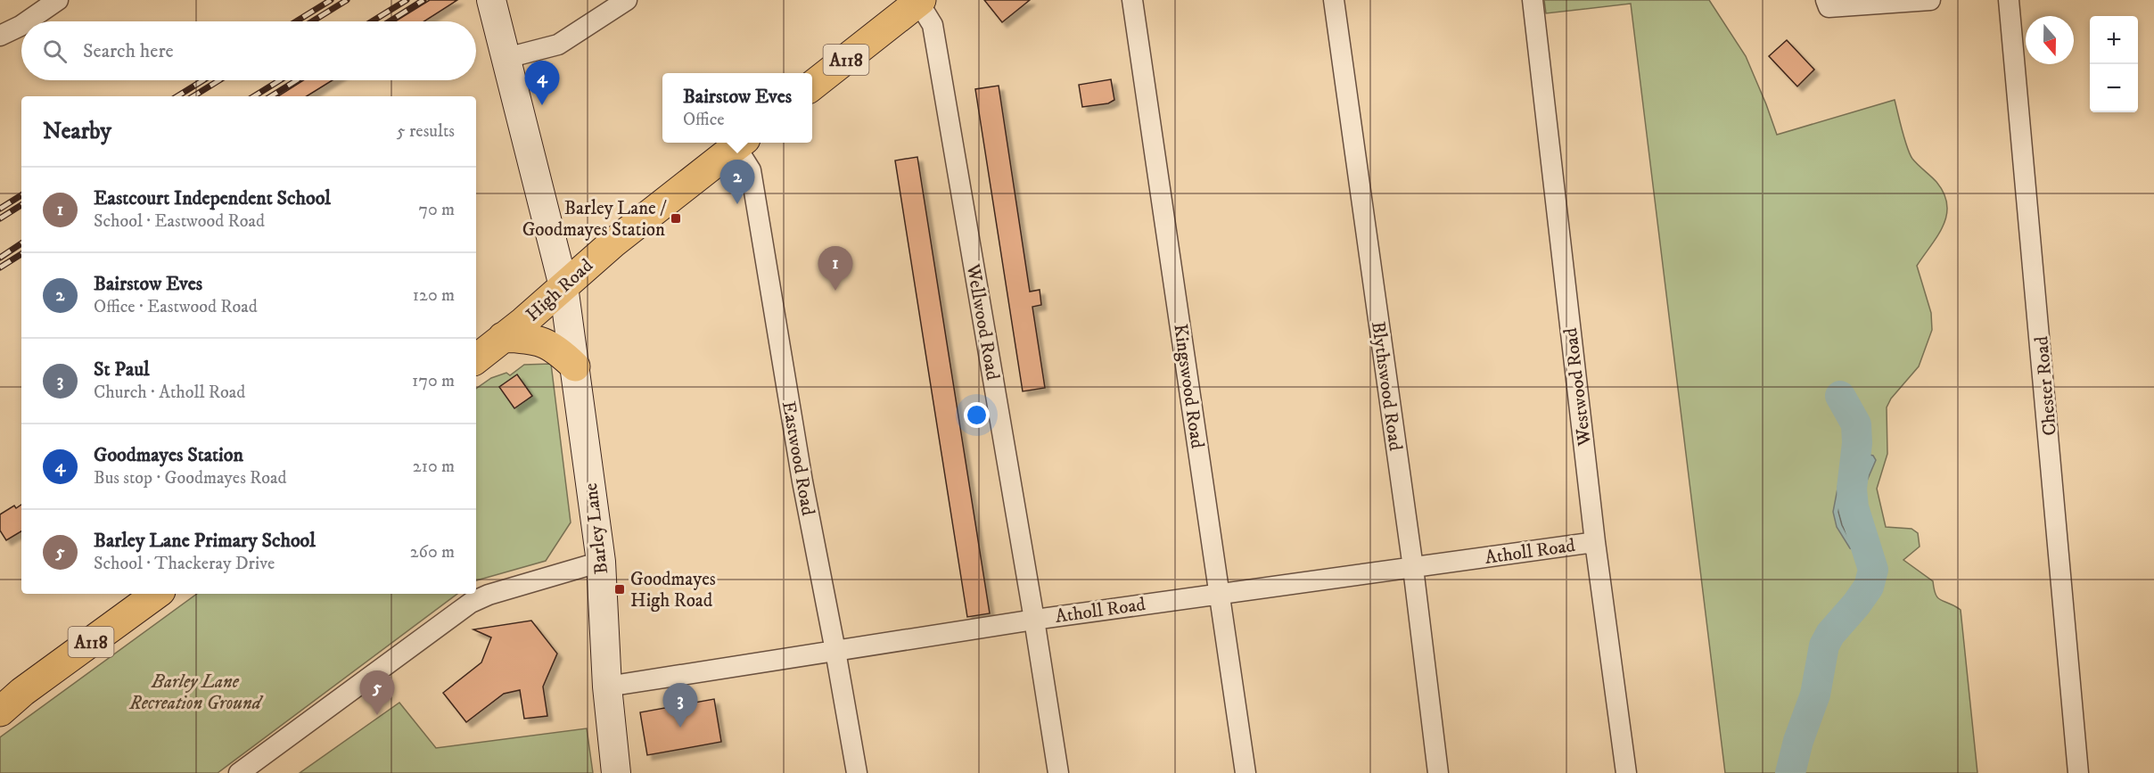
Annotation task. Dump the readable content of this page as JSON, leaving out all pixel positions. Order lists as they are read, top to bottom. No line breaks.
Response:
{"streets":{"main road":["A118","High Road","Barley Lane"],"street":["Wellwood Road","Kingswood Road","Blythswood Road","Chester Road","Westwood Road","Eastwood Road","Atholl Road"]},"crossings":[["A118","Wellwood Road"],["High Road","Eastwood Road"],["High Road","Barley Lane"],["Wellwood Road","Atholl Road"],["Kingswood Road","Atholl Road"],["Blythswood Road","Atholl Road"],["Westwood Road","Atholl Road"],["Eastwood Road","Atholl Road"],["Barley Lane","Atholl Road"]],"parks":["Barley Lane Recreation Ground"],"places":{"transit":["Barley Lane / Goodmayes Station","Goodmayes High Road"]},"north":"bottom","page":{"map_buttons":["+","−"],"search":"Search here","pins":["4","2","1","5","3"],"popup":["Bairstow Eves","Office"],"heading":["Nearby","5 results"],"list":[{"mark":"1","name":"Eastcourt Independent School","note":"School · Eastwood Road","value":"70 m"},{"mark":"2","name":"Bairstow Eves","note":"Office · Eastwood Road","value":"120 m"},{"mark":"3","name":"St Paul","note":"Church · Atholl Road","value":"170 m"},{"mark":"4","name":"Goodmayes Station","note":"Bus stop · Goodmayes Road","value":"210 m"},{"mark":"5","name":"Barley Lane Primary School","note":"School · Thackeray Drive","value":"260 m"}]}}
